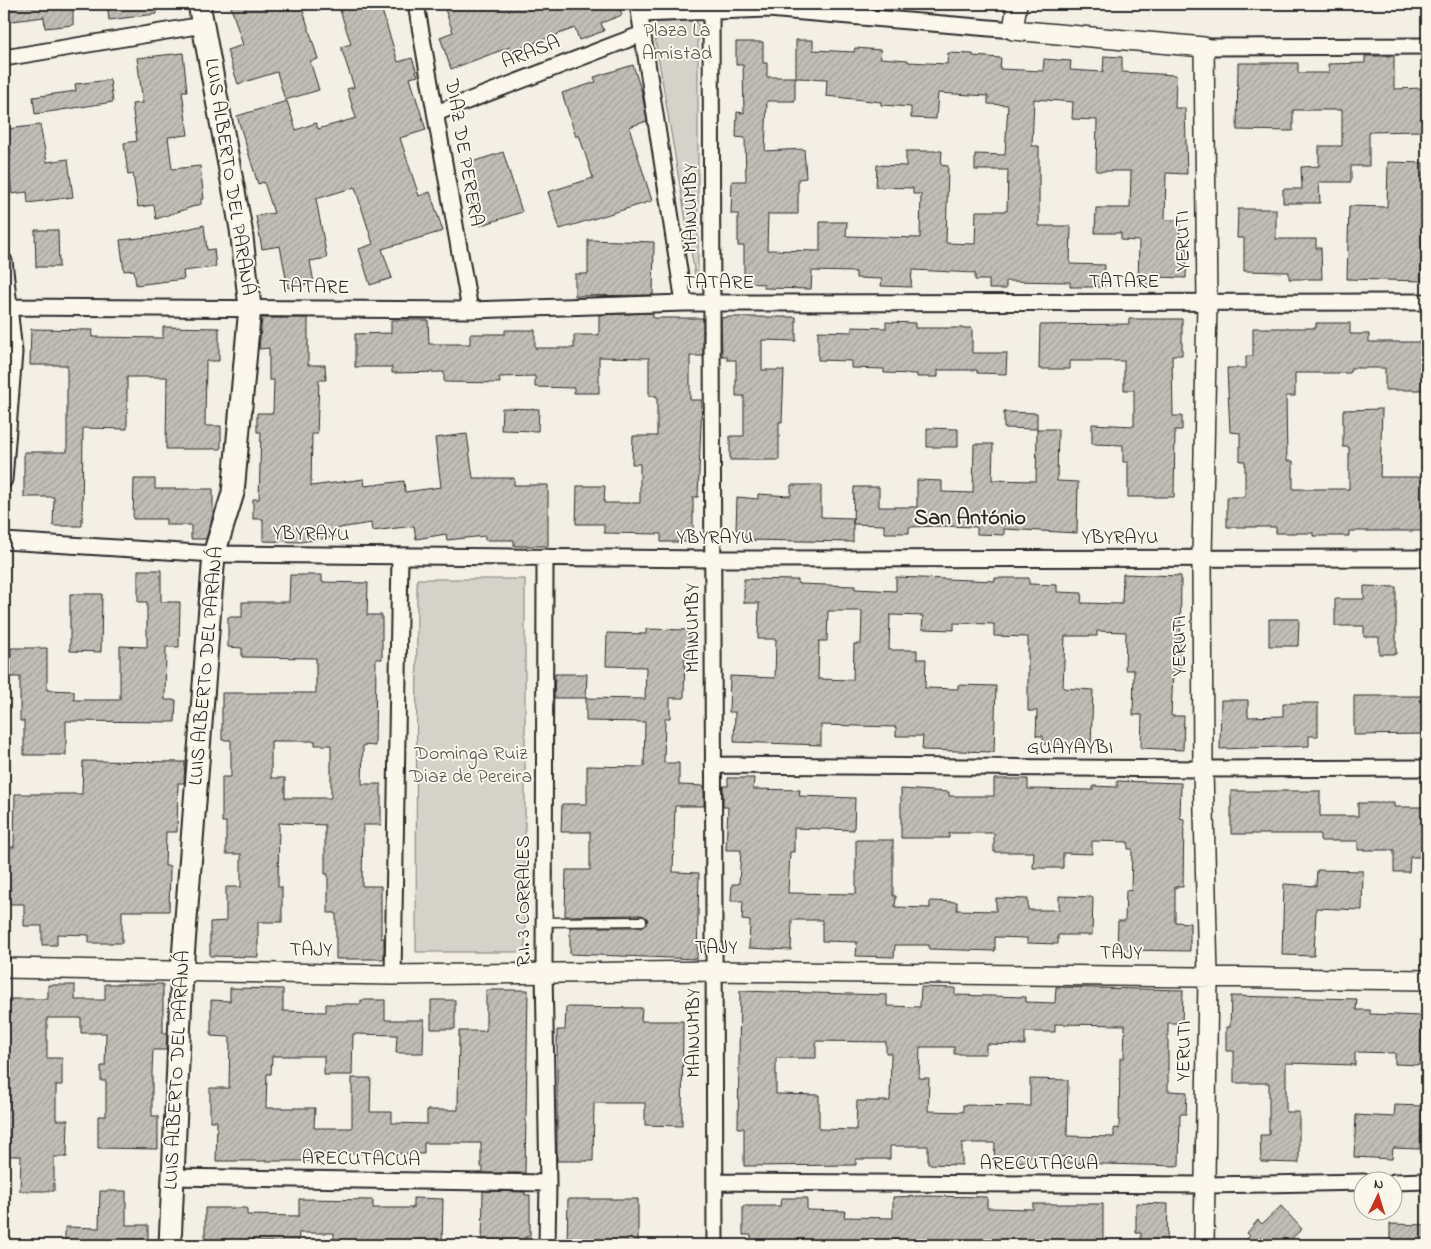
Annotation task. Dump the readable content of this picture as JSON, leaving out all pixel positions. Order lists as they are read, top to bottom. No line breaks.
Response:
{"streets":{"main road":["LUIS ALBERTO DEL PARANÁ"],"street":["ARASA","DIAZ DE PERERA","MAINUMBY","YERUTI","TATARE","YBYRAYU","GUAYAYBI","R.I. 3 CORRALES","TAJY","ARECUTACUA"]},"crossings":[["ARASA","DIAZ DE PERERA"],["DIAZ DE PERERA","TATARE"],["LUIS ALBERTO DEL PARANÁ","TATARE"],["LUIS ALBERTO DEL PARANÁ","YBYRAYU"],["LUIS ALBERTO DEL PARANÁ","TAJY"],["LUIS ALBERTO DEL PARANÁ","ARECUTACUA"],["MAINUMBY","TATARE"],["MAINUMBY","YBYRAYU"],["MAINUMBY","GUAYAYBI"],["MAINUMBY","TAJY"],["MAINUMBY","ARECUTACUA"],["YERUTI","TATARE"],["YERUTI","YBYRAYU"],["YERUTI","GUAYAYBI"],["YERUTI","TAJY"],["YERUTI","ARECUTACUA"],["YBYRAYU","R.I. 3 CORRALES"],["R.I. 3 CORRALES","TAJY"],["R.I. 3 CORRALES","ARECUTACUA"]],"districts":["San António"],"parks":["Plaza La Amistad","Dominga Ruiz Diaz de Pereira"],"north":"top"}
